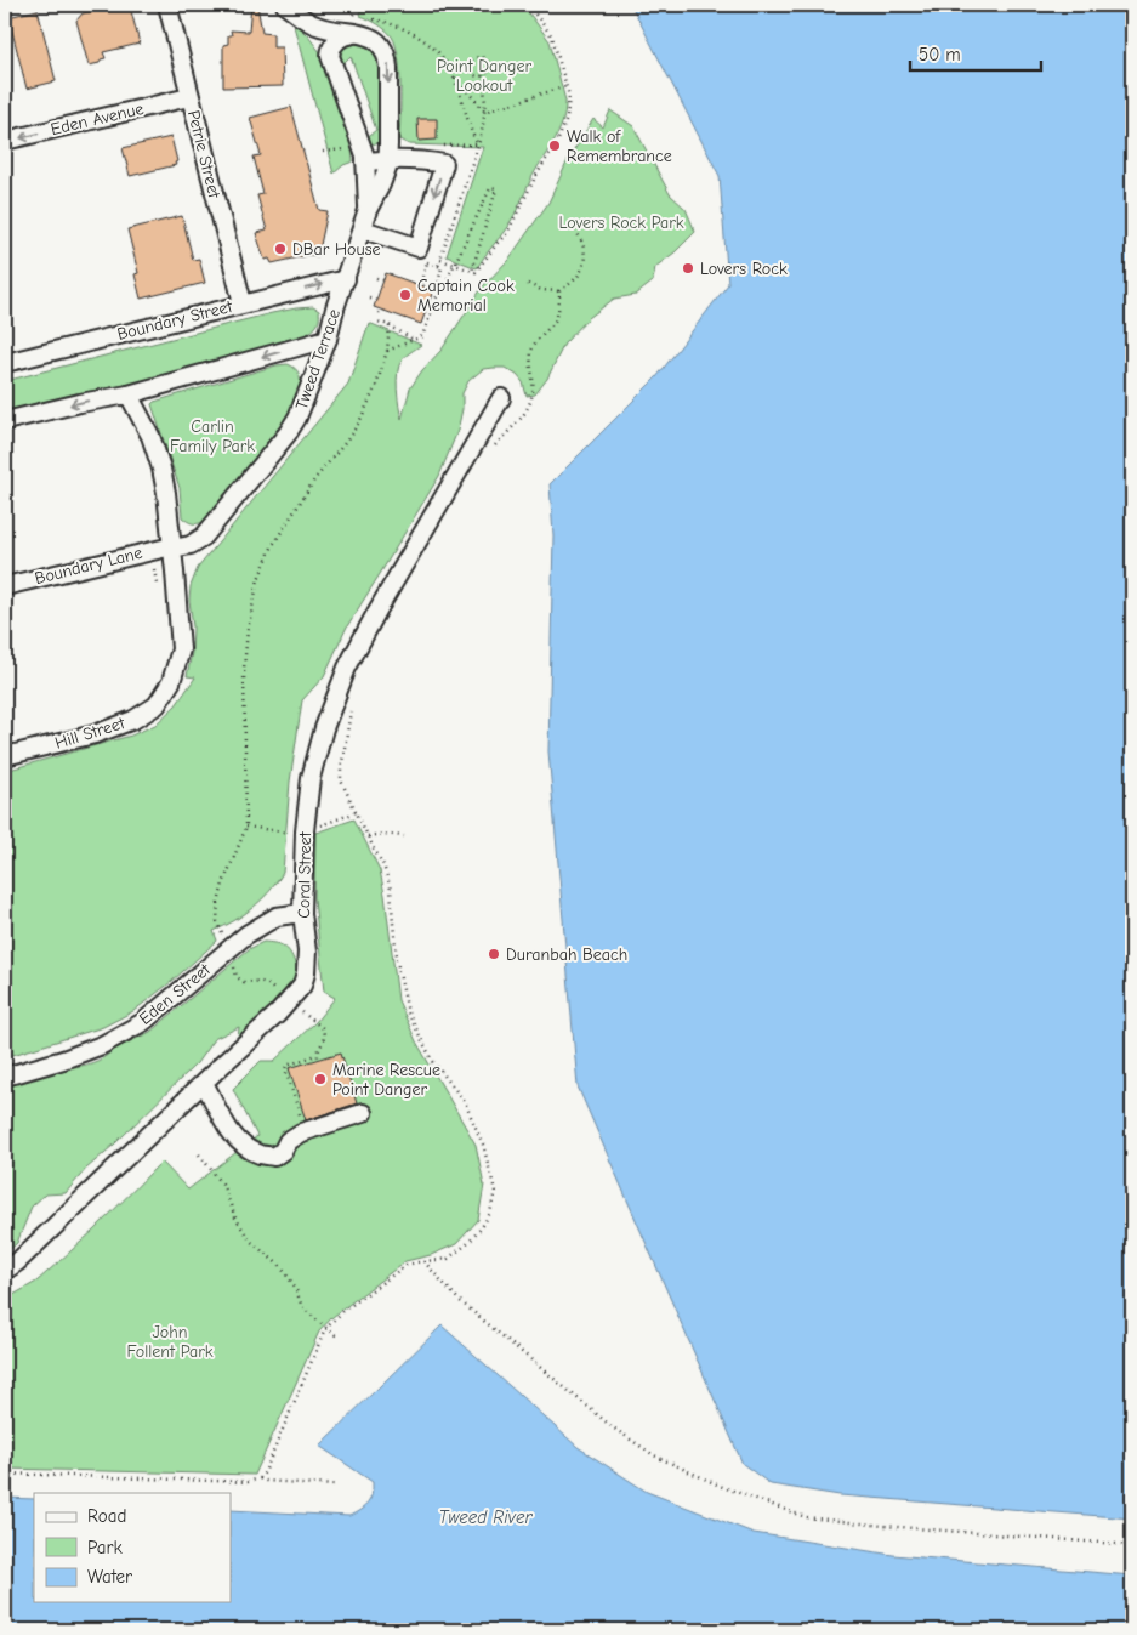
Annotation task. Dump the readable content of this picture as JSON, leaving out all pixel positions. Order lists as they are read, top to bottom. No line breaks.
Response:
{"streets":{"street":["Eden Avenue","Petrie Street","Boundary Street","Tweed Terrace","Boundary Lane","Hill Street","Coral Street","Eden Street"]},"crossings":[["Eden Avenue","Petrie Street"],["Petrie Street","Boundary Street"],["Boundary Street","Tweed Terrace"],["Tweed Terrace","Boundary Lane"],["Tweed Terrace","Hill Street"],["Boundary Lane","Hill Street"],["Coral Street","Eden Street"]],"one_way":["Eden Avenue"],"water":["Tweed River"],"parks":["Point Danger Lookout","Lovers Rock Park","Carlin Family Park","John Follent Park"],"places":["Walk of Remembrance","DBar House","Lovers Rock","Captain Cook Memorial","Duranbah Beach","Marine Rescue Point Danger"],"legend":["Road","Park","Water"],"scale_bar":"50 m"}
